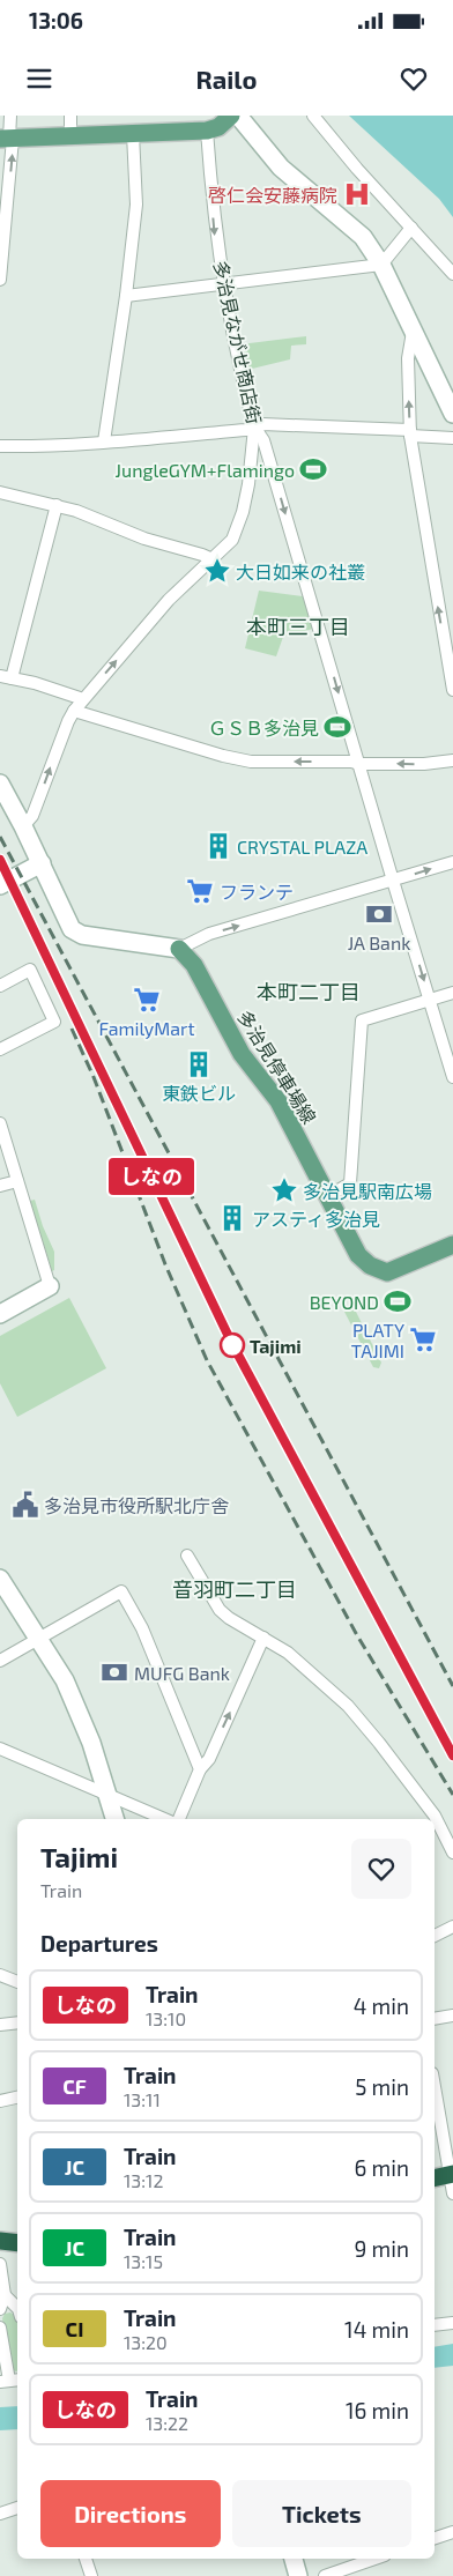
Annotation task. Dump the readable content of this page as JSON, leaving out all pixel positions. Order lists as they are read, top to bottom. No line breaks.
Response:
{"streets":{"main road":["多治見停車場線"],"street":["多治見ながせ商店街"]},"one_way":["多治見ながせ商店街"],"districts":["本町三丁目","本町二丁目","音羽町二丁目"],"places":{"hospital":["啓仁会安藤病院"],"sports":["JungleGYM+Flamingo","ＧＳＢ多治見","BEYOND"],"place":["大日如来の社叢","多治見駅南広場"],"building":["CRYSTAL PLAZA","東鉄ビル","アスティ多治見"],"supermarket":["フランテ","FamilyMart","PLATY TAJIMI"],"bank":["JA Bank","MUFG Bank"],"other":["Tajimi"],"public building":["多治見市役所駅北庁舎"]},"page":{"status":"13:06","header":"Railo","on_map":"しなの","heading":[["Tajimi","Train"],"Departures"],"list":[{"mark":"しなの","name":"Train","note":"13:10","value":"4 min"},{"mark":"CF","name":"Train","note":"13:11","value":"5 min"},{"mark":"JC","name":"Train","note":"13:12","value":"6 min"},{"mark":"JC","name":"Train","note":"13:15","value":"9 min"},{"mark":"CI","name":"Train","note":"13:20","value":"14 min"},{"mark":"しなの","name":"Train","note":"13:22","value":"16 min"}],"buttons":["Directions","Tickets"]}}
